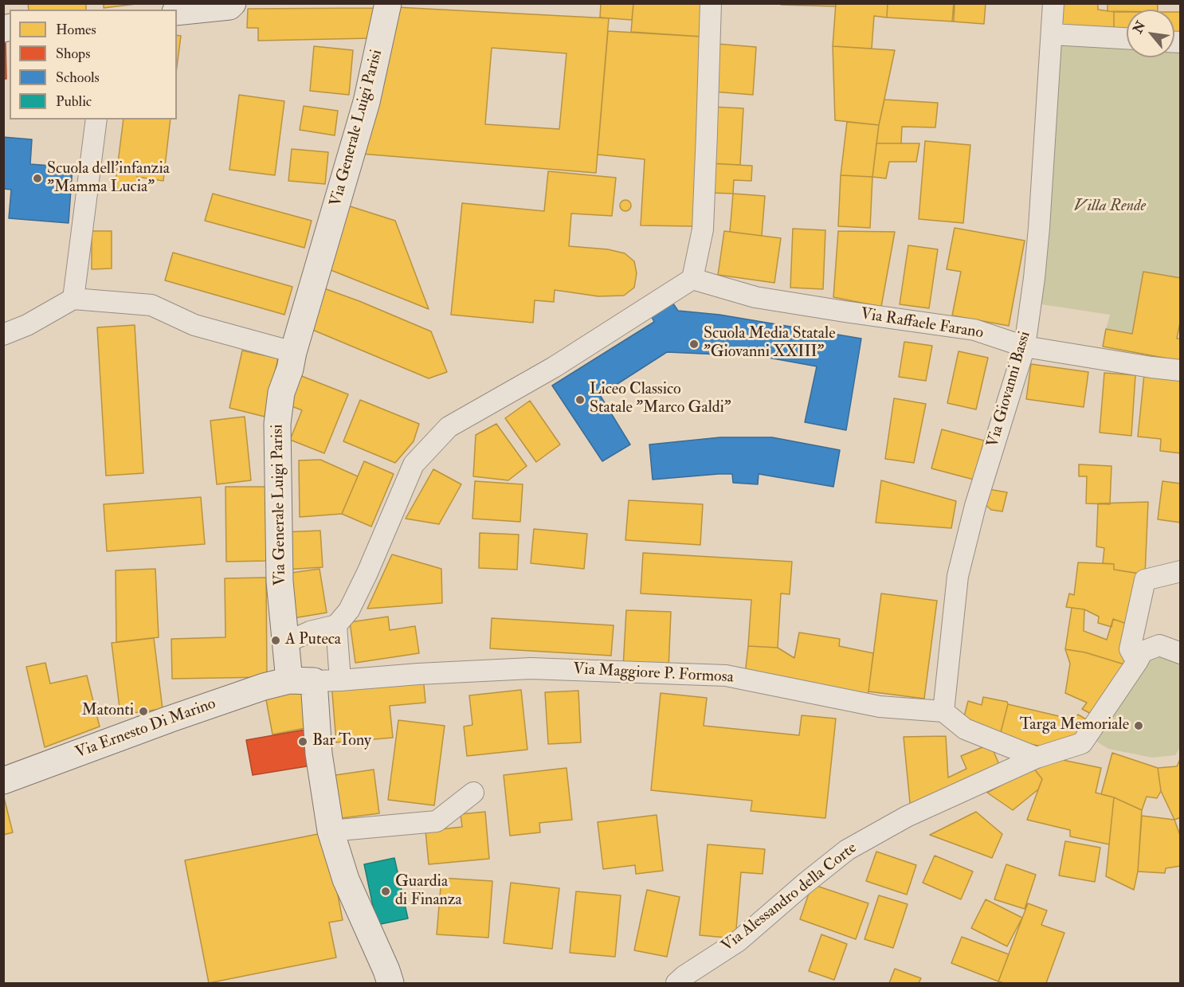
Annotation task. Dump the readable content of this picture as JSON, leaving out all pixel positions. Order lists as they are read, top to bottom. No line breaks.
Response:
{"streets":{"street":["Via Generale Luigi Parisi","Via Raffaele Farano","Via Giovanni Bassi","Via Maggiore P. Formosa","Via Ernesto Di Marino","Via Alessandro della Corte"]},"crossings":[["Via Generale Luigi Parisi","Via Maggiore P. Formosa"],["Via Generale Luigi Parisi","Via Ernesto Di Marino"],["Via Raffaele Farano","Via Giovanni Bassi"],["Via Giovanni Bassi","Via Maggiore P. Formosa"],["Via Maggiore P. Formosa","Via Ernesto Di Marino"]],"parks":["Villa Rende"],"places":["Scuola dell'infanzia \"Mamma Lucia\"","Scuola Media Statale \"Giovanni XXIII\"","Liceo Classico Statale \"Marco Galdi\"","A Puteca","Matonti","Targa Memoriale","Bar Tony","Guardia di Finanza"],"legend":["Homes","Shops","Schools","Public"],"north":"top left"}
